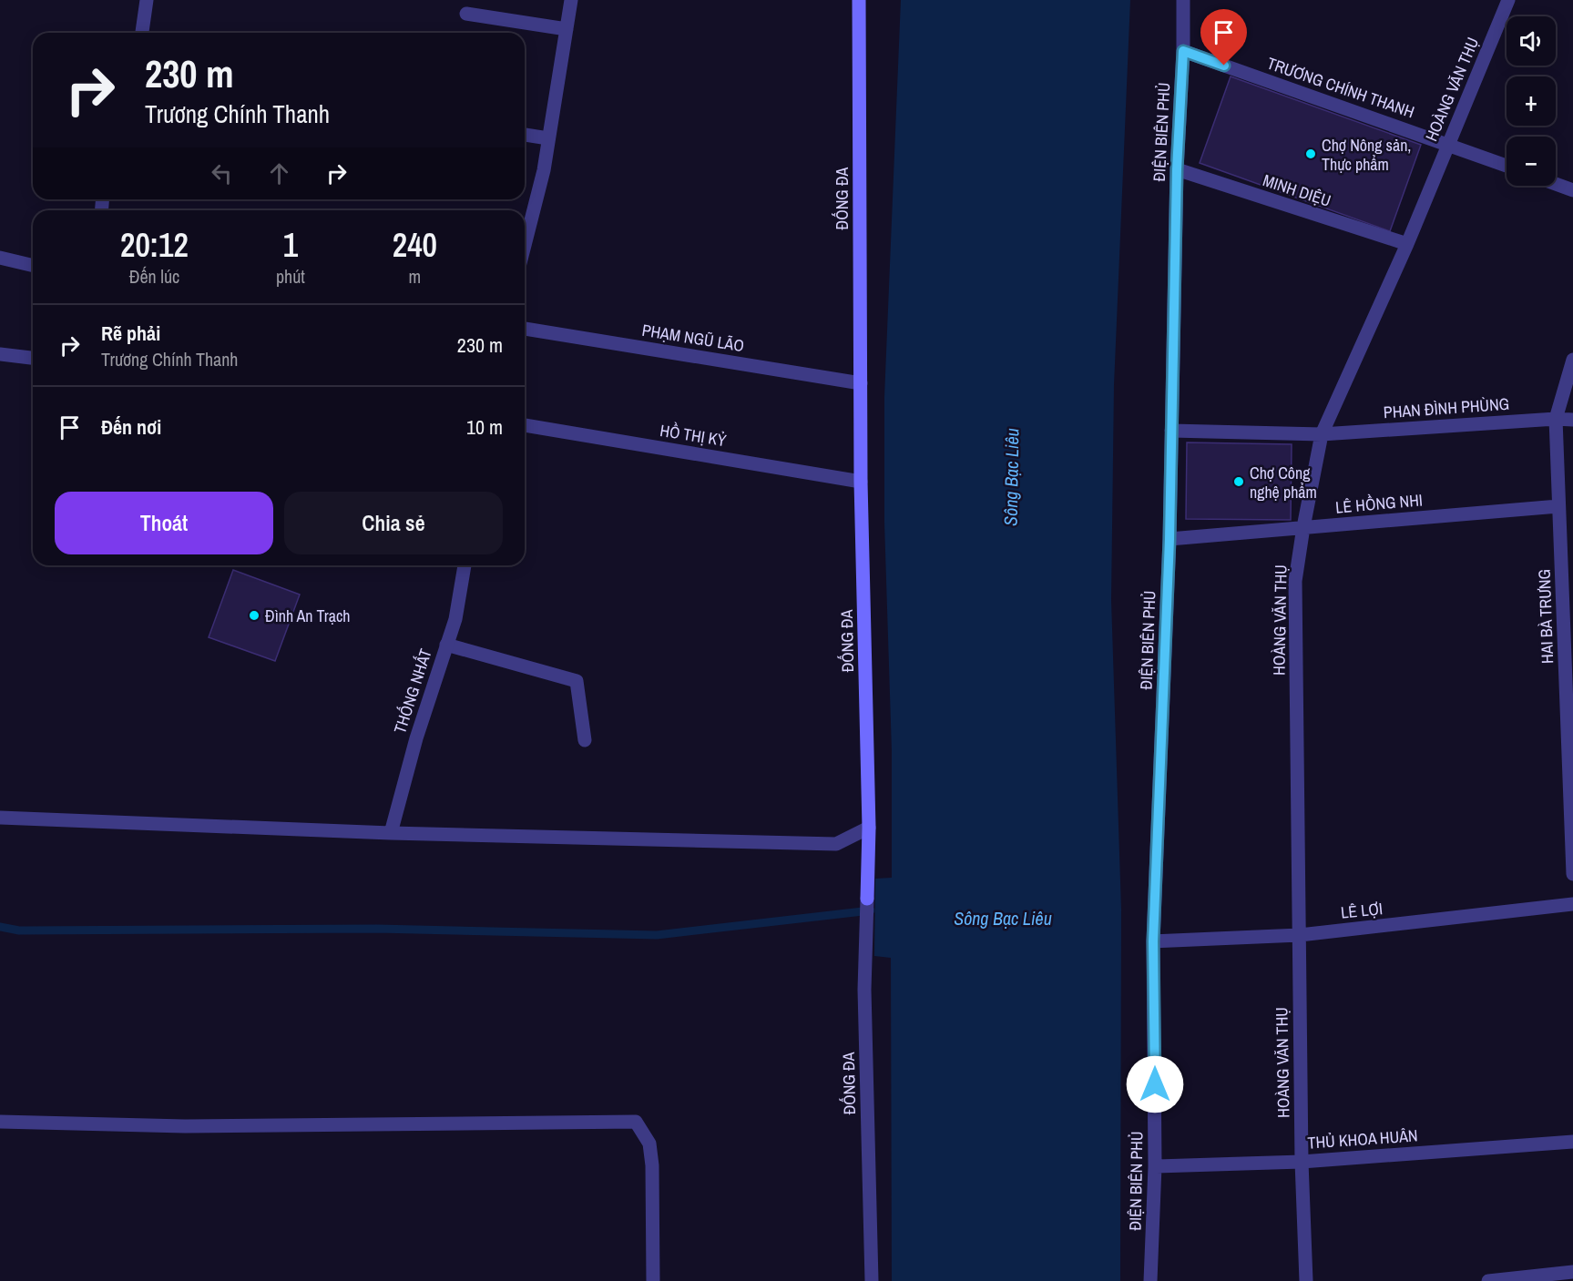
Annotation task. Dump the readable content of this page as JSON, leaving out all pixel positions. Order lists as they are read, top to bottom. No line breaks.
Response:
{"streets":{"street":["TRƯƠNG CHÍNH THANH","HOÀNG VĂN THỤ","ĐIỆN BIÊN PHỦ","MINH DIỆU","ĐỐNG ĐA","PHẠM NGŨ LÃO","PHAN ĐÌNH PHÙNG","HỒ THỊ KỶ","LÊ HỒNG NHI","HAI BÀ TRƯNG","THỐNG NHẤT","LÊ LỢI","THỦ KHOA HUÂN"]},"crossings":[["TRƯƠNG CHÍNH THANH","HOÀNG VĂN THỤ"],["TRƯƠNG CHÍNH THANH","ĐIỆN BIÊN PHỦ"],["HOÀNG VĂN THỤ","MINH DIỆU"],["HOÀNG VĂN THỤ","PHAN ĐÌNH PHÙNG"],["HOÀNG VĂN THỤ","LÊ HỒNG NHI"],["HOÀNG VĂN THỤ","LÊ LỢI"],["HOÀNG VĂN THỤ","THỦ KHOA HUÂN"],["ĐIỆN BIÊN PHỦ","MINH DIỆU"],["ĐIỆN BIÊN PHỦ","PHAN ĐÌNH PHÙNG"],["ĐIỆN BIÊN PHỦ","LÊ HỒNG NHI"],["ĐIỆN BIÊN PHỦ","LÊ LỢI"],["ĐIỆN BIÊN PHỦ","THỦ KHOA HUÂN"],["ĐỐNG ĐA","PHẠM NGŨ LÃO"],["ĐỐNG ĐA","HỒ THỊ KỶ"],["PHAN ĐÌNH PHÙNG","HAI BÀ TRƯNG"],["LÊ HỒNG NHI","HAI BÀ TRƯNG"]],"water":["Sông Bạc Liêu"],"places":["Chợ Nông sản, Thực phẩm","Chợ Công nghệ phẩm","Đình An Trạch"],"page":{"map_buttons":["+","−"],"turn":["230 m","Trương Chính Thanh"],"eta":["20:12","Đến lúc","1","phút","240","m"],"list":[{"name":"Rẽ phải","note":"Trương Chính Thanh","value":"230 m"},{"name":"Đến nơi","value":"10 m"}],"buttons":["Thoát","Chia sẻ"]}}
